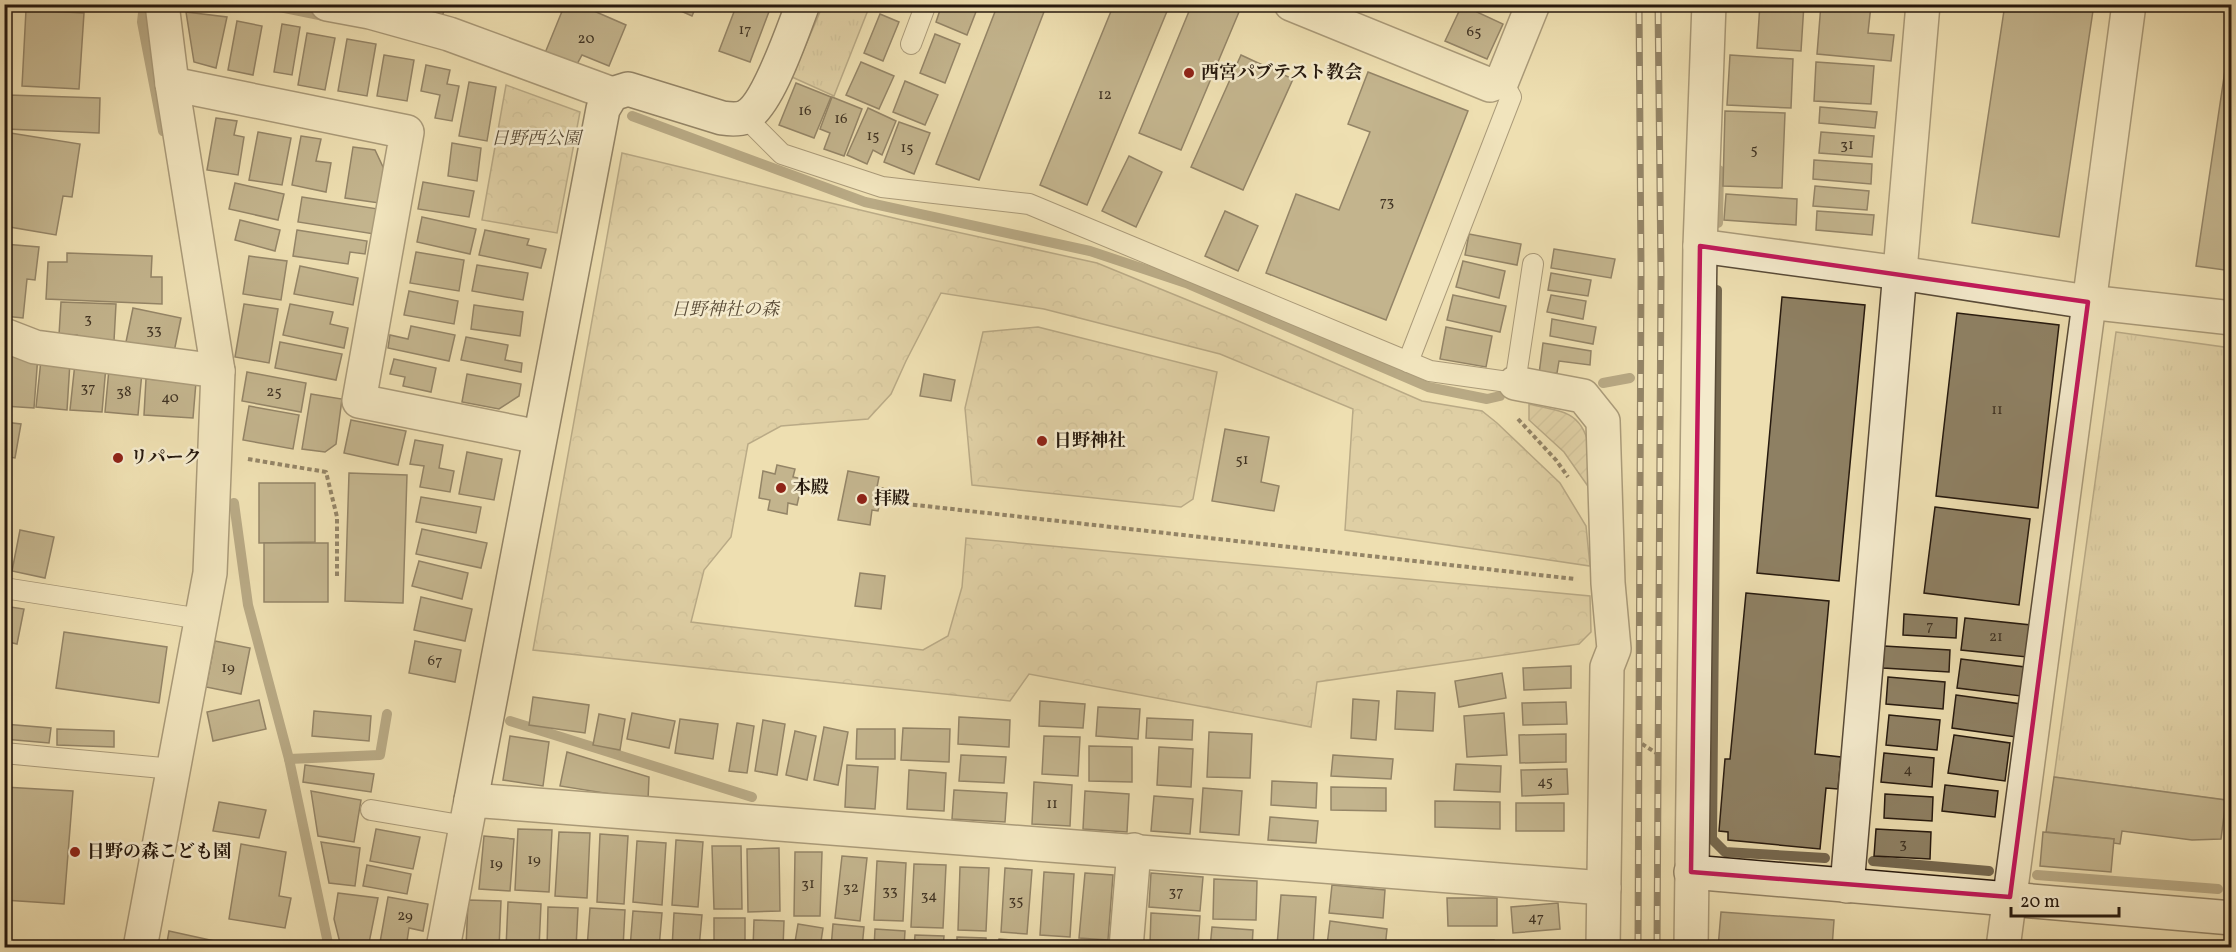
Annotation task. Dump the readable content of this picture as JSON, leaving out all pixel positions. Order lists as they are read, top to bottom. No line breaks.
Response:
{"parks":["日野西公園","日野神社の森"],"places":["西宮パブテスト教会","日野神社","リパーク","本殿","拝殿","日野の森こども園"],"house_numbers":["17","65","20","12","16","16","15","31","15","5","73","3","33","37","38","25","40","11","51","7","21","67","19","4","45","11","3","19","19","31","32","33","37","34","35","29","47"],"scale_bar":"20 m"}
